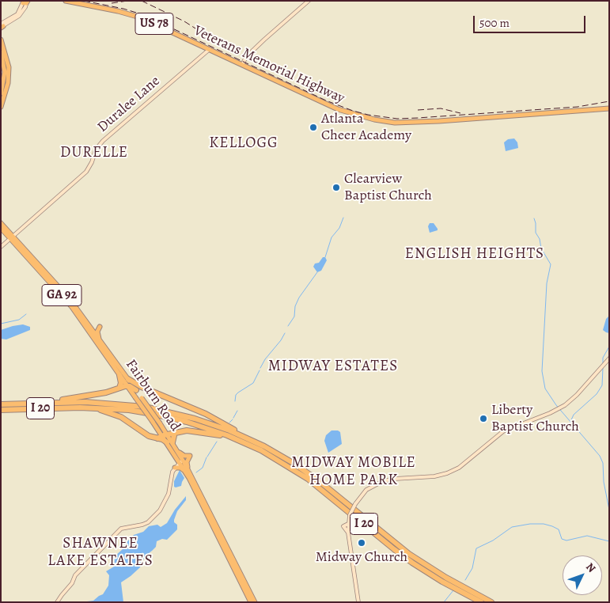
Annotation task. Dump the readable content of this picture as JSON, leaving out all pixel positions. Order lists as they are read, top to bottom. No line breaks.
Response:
{"streets":{"highway":["I 20"],"main road":["US 78","Veterans Memorial Highway","GA 92","Fairburn Road"],"street":["Duralee Lane"]},"crossings":[["Veterans Memorial Highway","Duralee Lane"],["Duralee Lane","Fairburn Road"]],"districts":["KELLOGG","DURELLE","ENGLISH HEIGHTS","MIDWAY ESTATES","MIDWAY MOBILE HOME PARK","SHAWNEE LAKE ESTATES"],"places":["Atlanta Cheer Academy","Clearview Baptist Church","Liberty Baptist Church","Midway Church"],"scale_bar":"500 m","north":"top right"}
